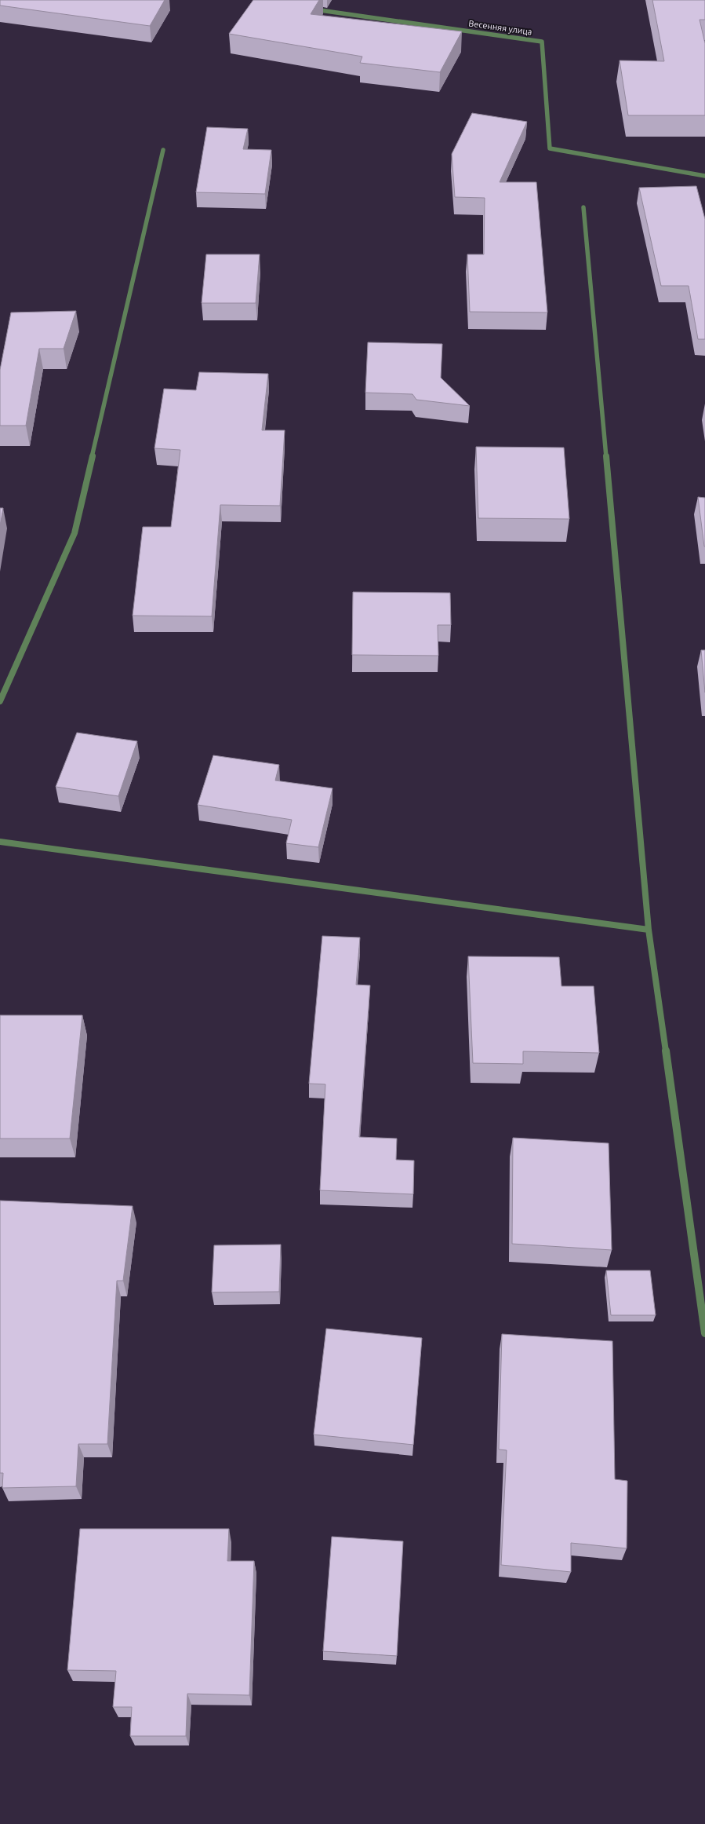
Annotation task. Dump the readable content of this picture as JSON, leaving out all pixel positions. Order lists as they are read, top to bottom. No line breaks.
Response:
{"streets":{"street":["Весенняя улица"]}}
